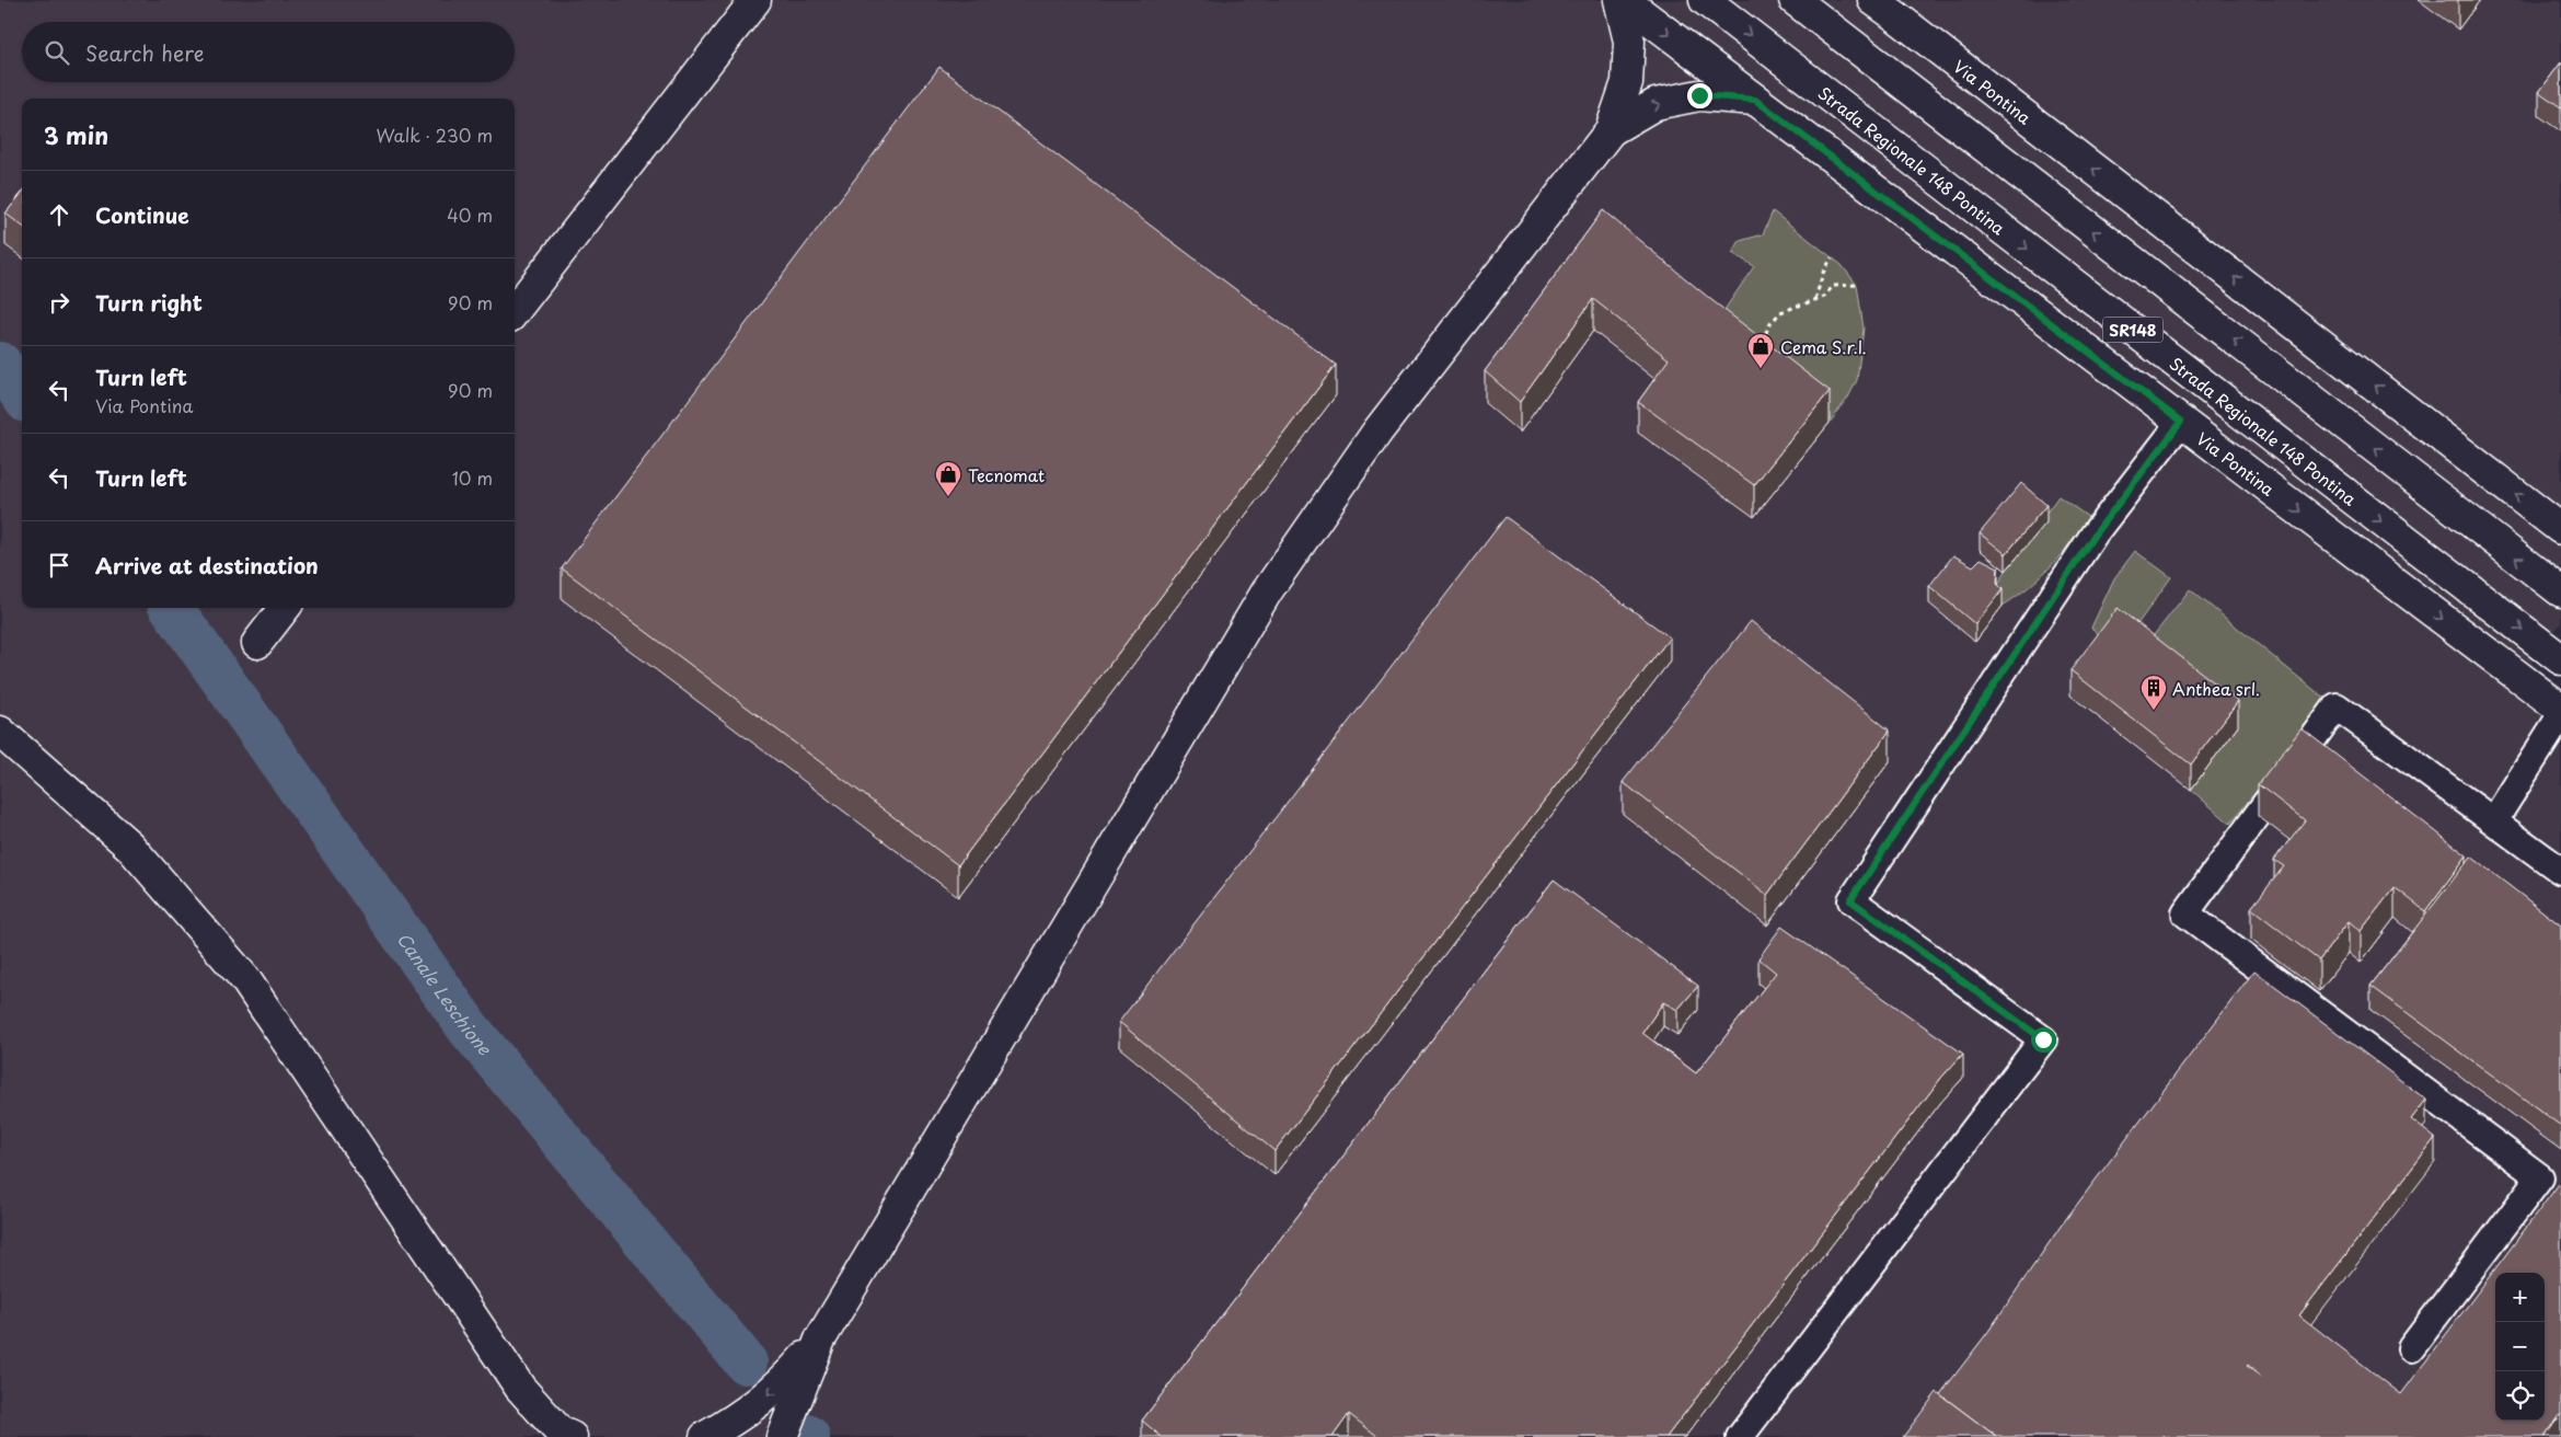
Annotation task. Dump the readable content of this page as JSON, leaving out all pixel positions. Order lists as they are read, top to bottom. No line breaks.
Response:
{"streets":{"main road":["Via Pontina","Strada Regionale 148 Pontina","SR148"]},"water":["Canale Leschione"],"places":{"shop":["Cema S.r.l.","Tecnomat"],"building":["Anthea srl."]},"page":{"search":"Search here","heading":["3 min","Walk · 230 m"],"list":[["Continue","40 m"],["Turn right","90 m"],["Turn left","Via Pontina","90 m"],["Turn left","10 m"],"Arrive at destination"],"map_buttons":["+","−"]}}
